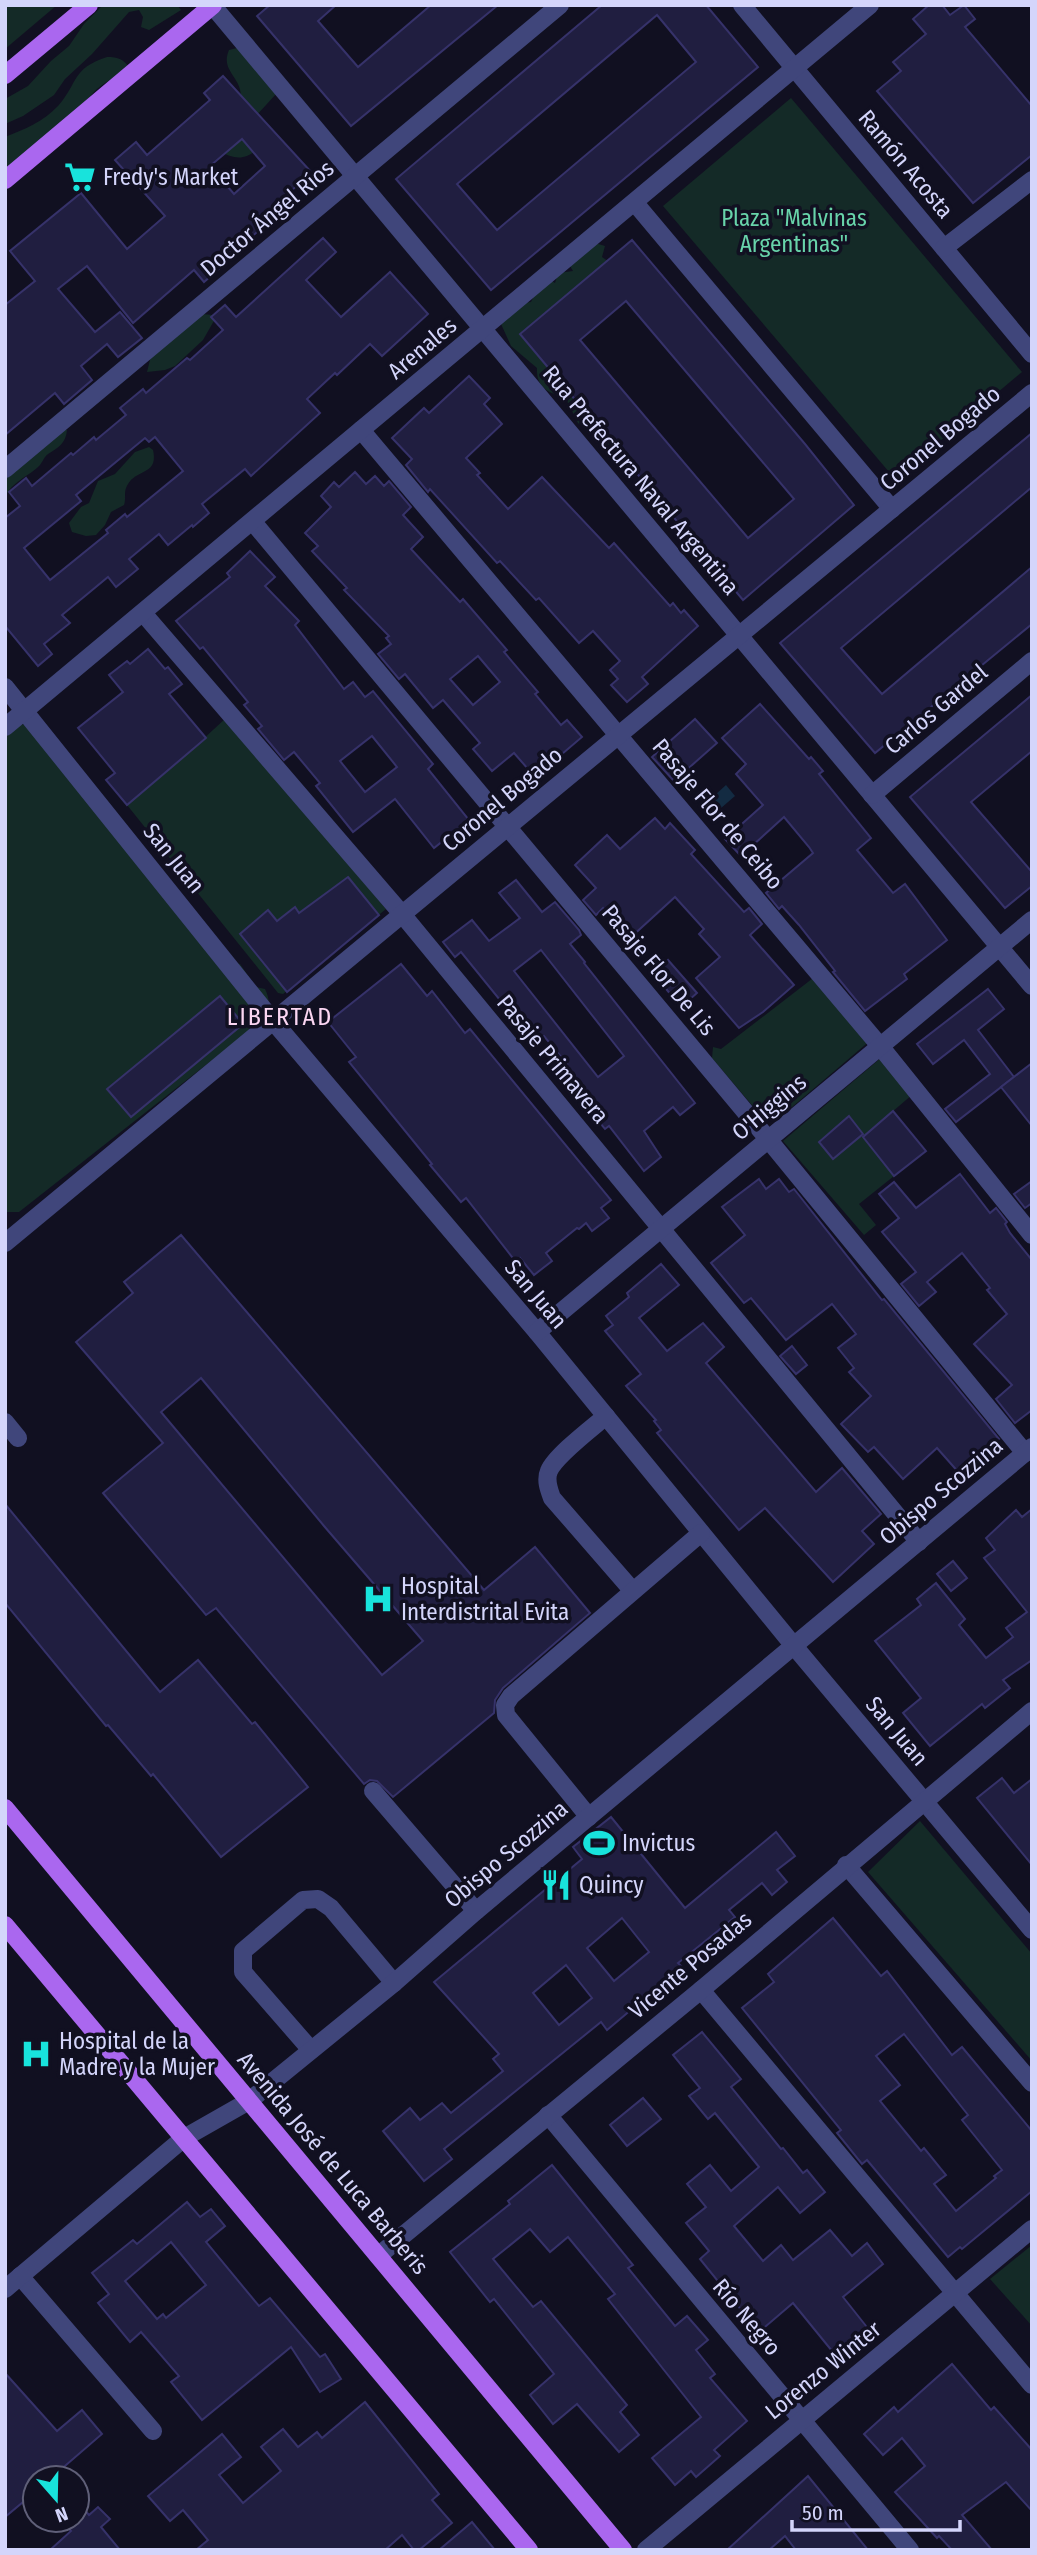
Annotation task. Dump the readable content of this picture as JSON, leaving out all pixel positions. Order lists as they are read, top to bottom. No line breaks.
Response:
{"streets":{"main road":["Avenida José de Luca Barberis"],"street":["Ramón Acosta","Doctor Ángel Ríos","Arenales","Coronel Bogado","Rua Prefectura Naval Argentina","Carlos Gardel","Pasaje Flor de Ceibo","San Juan","Pasaje Flor De Lis","Pasaje Primavera","O'Higgins","Obispo Scozzina","Vicente Posadas","Río Negro","Lorenzo Winter"]},"crossings":[["Ramón Acosta","Arenales"],["Doctor Ángel Ríos","Rua Prefectura Naval Argentina"],["Arenales","Rua Prefectura Naval Argentina"],["Arenales","Pasaje Flor de Ceibo"],["Arenales","San Juan"],["Arenales","Pasaje Flor De Lis"],["Arenales","Pasaje Primavera"],["Coronel Bogado","Rua Prefectura Naval Argentina"],["Coronel Bogado","Pasaje Flor de Ceibo"],["Coronel Bogado","San Juan"],["Coronel Bogado","Pasaje Flor De Lis"],["Coronel Bogado","Pasaje Primavera"],["Rua Prefectura Naval Argentina","Carlos Gardel"],["Rua Prefectura Naval Argentina","O'Higgins"],["Pasaje Flor de Ceibo","O'Higgins"],["San Juan","O'Higgins"],["San Juan","Obispo Scozzina"],["San Juan","Vicente Posadas"],["Pasaje Flor De Lis","O'Higgins"],["Pasaje Flor De Lis","Obispo Scozzina"],["Pasaje Primavera","O'Higgins"],["Pasaje Primavera","Obispo Scozzina"],["Obispo Scozzina","Avenida José de Luca Barberis"],["Vicente Posadas","Avenida José de Luca Barberis"],["Vicente Posadas","Río Negro"],["Río Negro","Lorenzo Winter"]],"districts":["LIBERTAD"],"parks":["Plaza \"Malvinas Argentinas\""],"places":{"supermarket":["Fredy's Market"],"hospital":["Hospital Interdistrital Evita","Hospital de la Madre y la Mujer"],"sports":["Invictus"],"restaurant":["Quincy"]},"scale_bar":"50 m","north":"bottom"}
